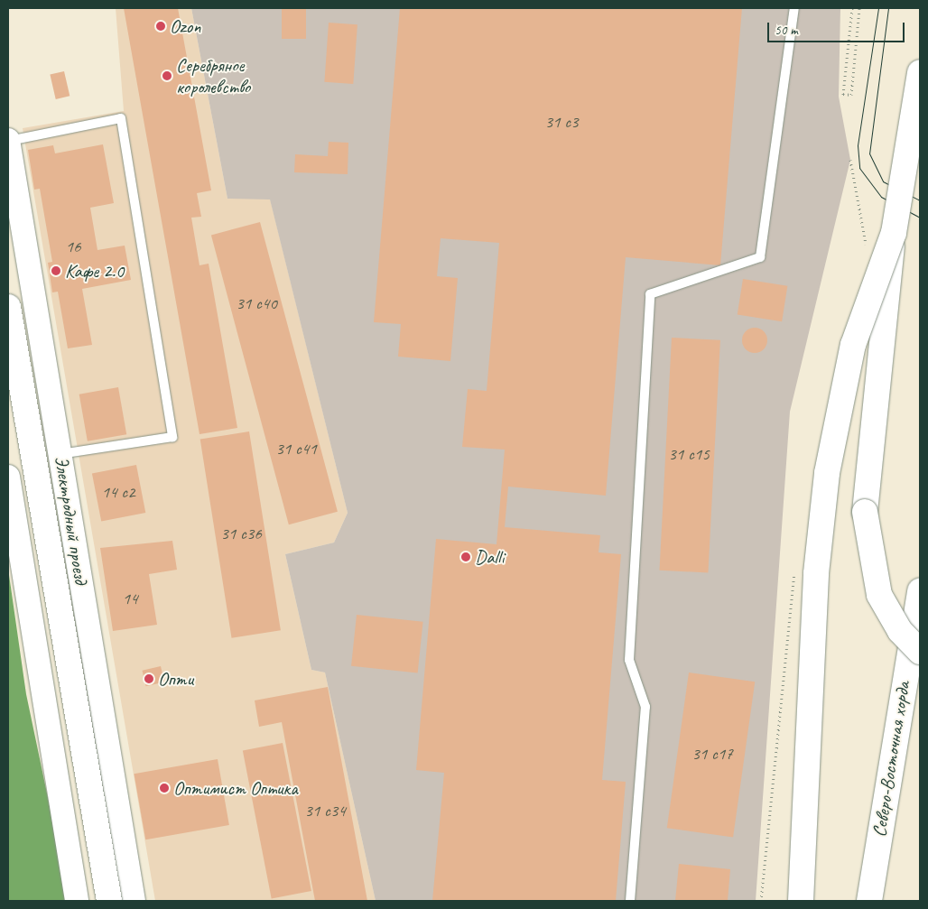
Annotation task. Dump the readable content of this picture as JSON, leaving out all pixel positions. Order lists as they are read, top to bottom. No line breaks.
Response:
{"streets":{"main road":["Северо-Восточная хорда"],"street":["Электродный проезд"]},"places":["Ozon","Серебряное королевство","Кафе 2.0","Dalli","Опти","Оптимист Оптика"],"house_numbers":["31 с3","16","31 с40","31 с41","31 c15","14 с2","31 с36","14","31 с17","31 с34"],"scale_bar":"50 m"}
